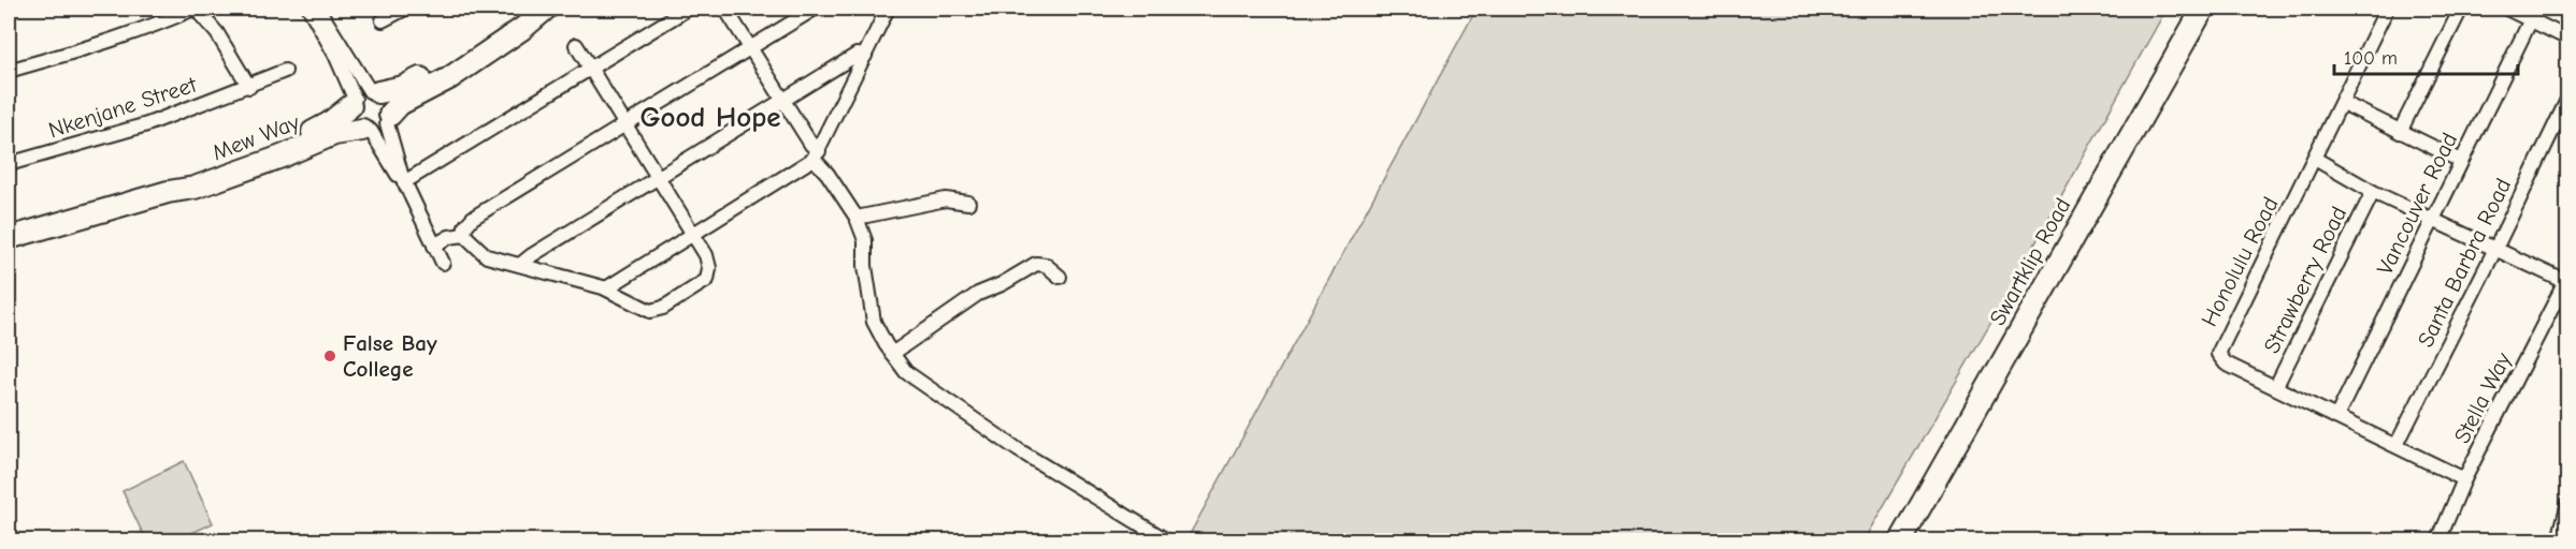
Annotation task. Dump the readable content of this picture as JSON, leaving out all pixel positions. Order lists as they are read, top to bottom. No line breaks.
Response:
{"streets":{"main road":["Mew Way","Swartklip Road"],"street":["Nkenjane Street","Vancouver Road","Honolulu Road","Santa Barbra Road","Strawberry Road","Stella Way"]},"crossings":[["Vancouver Road","Honolulu Road"],["Honolulu Road","Santa Barbra Road"],["Honolulu Road","Strawberry Road"],["Honolulu Road","Stella Way"]],"districts":["Good Hope"],"places":["False Bay College"],"scale_bar":"100 m"}
